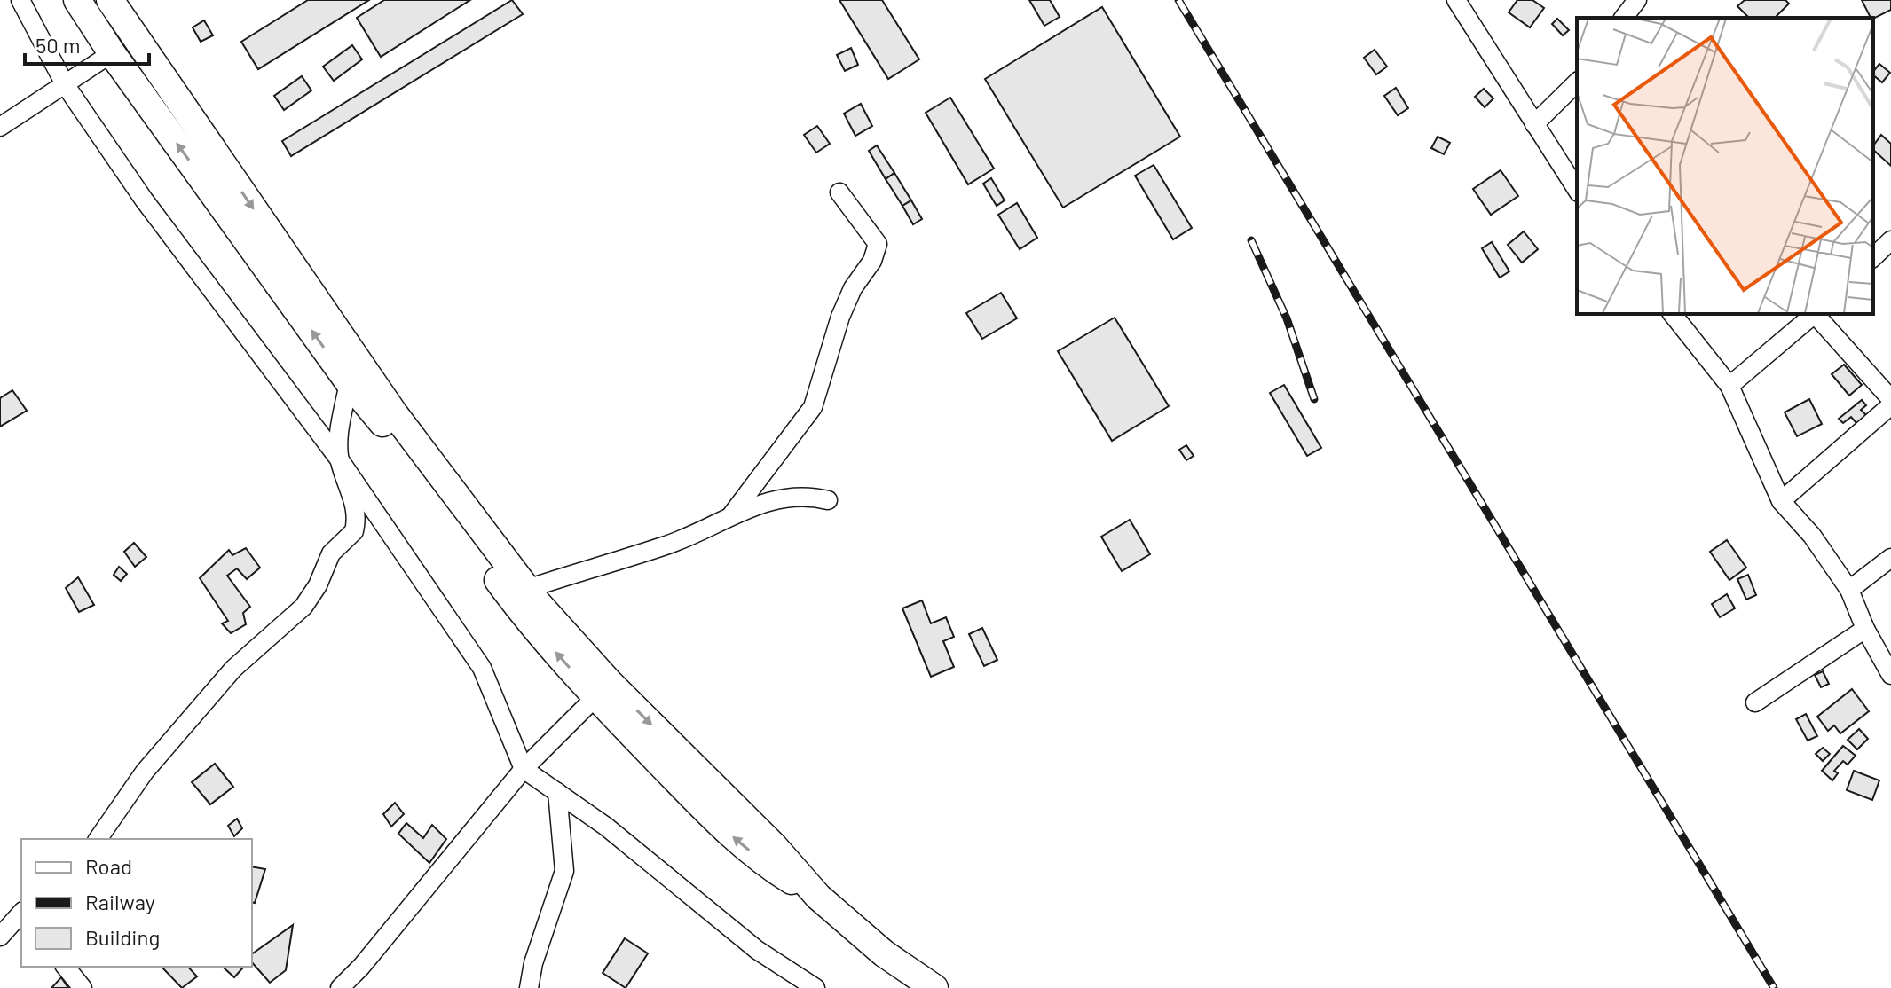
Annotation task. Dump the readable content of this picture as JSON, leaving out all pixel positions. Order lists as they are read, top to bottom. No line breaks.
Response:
{"legend":["Road","Railway","Building"],"scale_bar":"50 m"}
